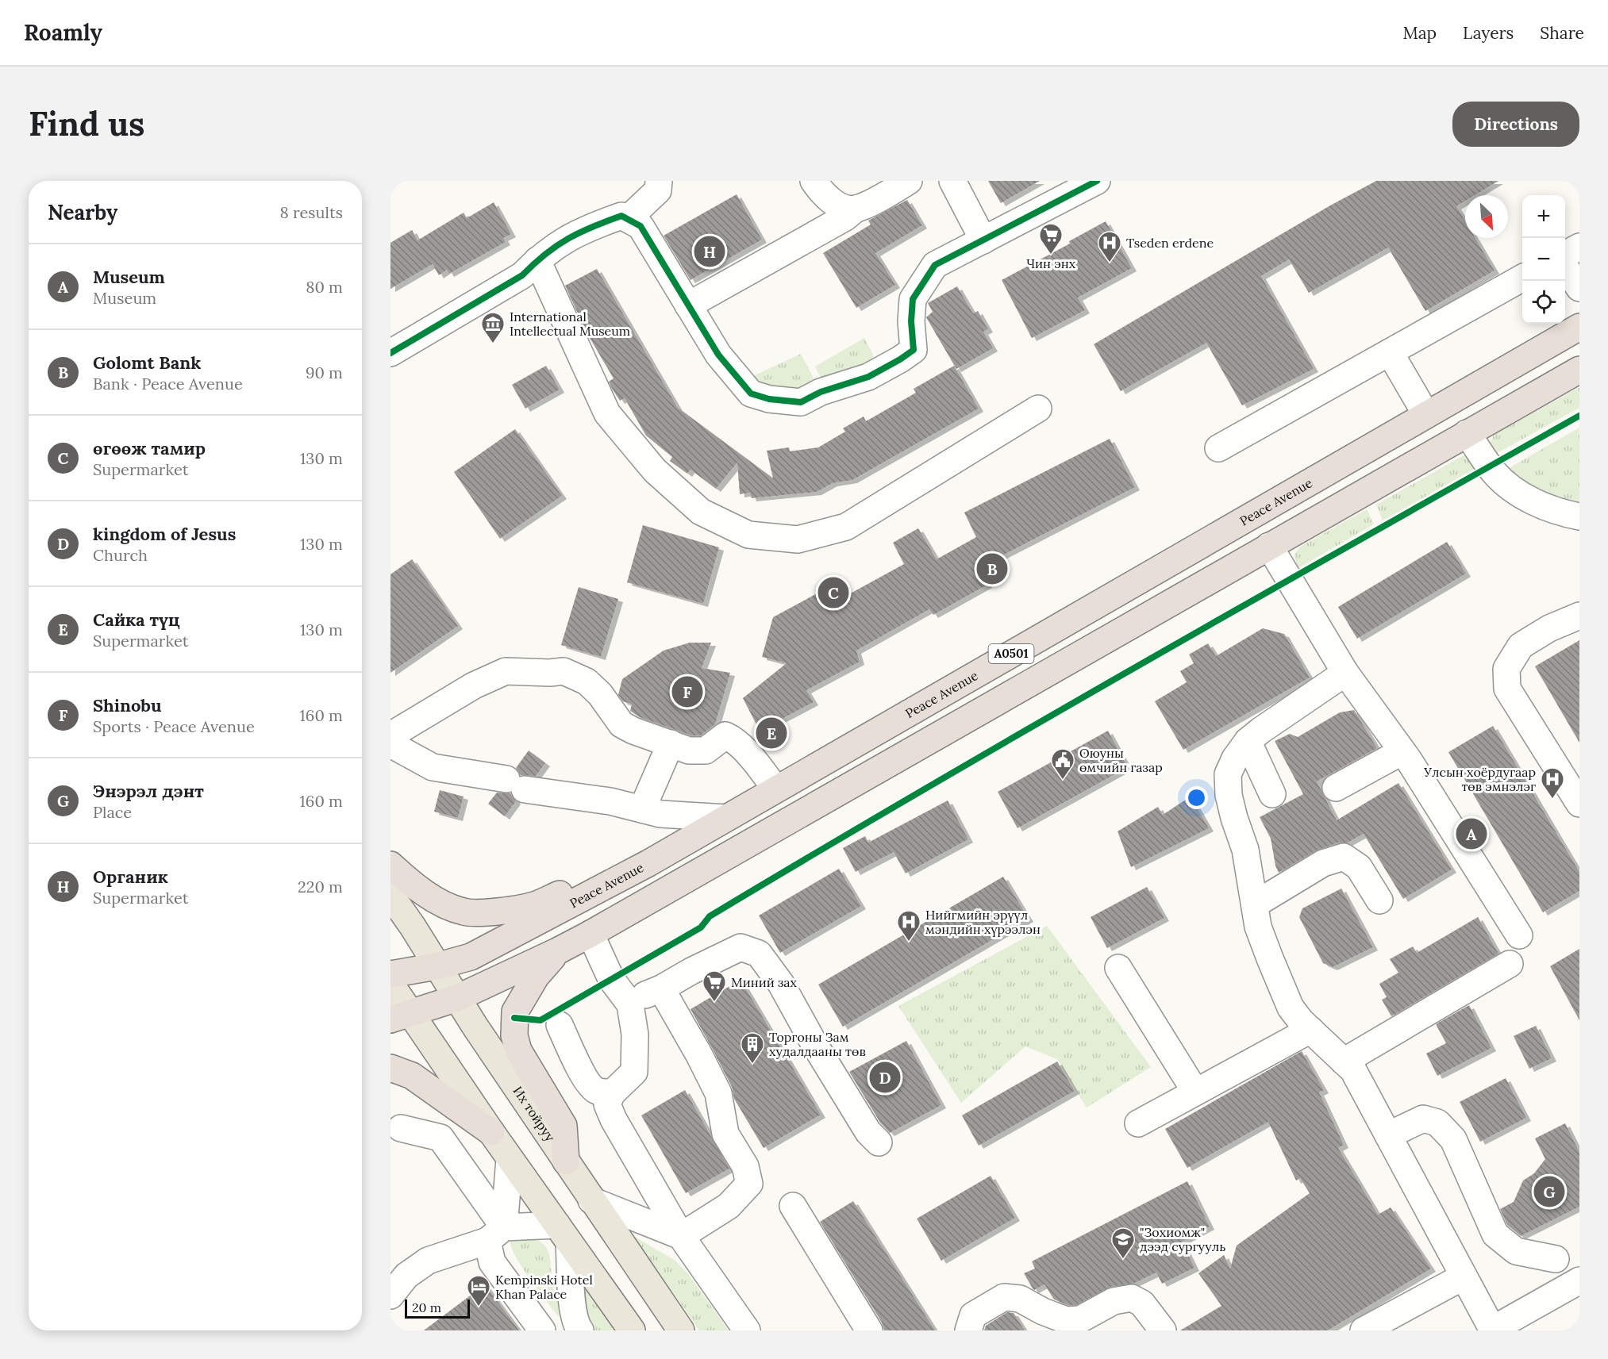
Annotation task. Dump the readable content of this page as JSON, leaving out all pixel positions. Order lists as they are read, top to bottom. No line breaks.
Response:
{"streets":{"highway":["Peace Avenue","A0501"],"main road":["Их тойруу"]},"crossings":[["Peace Avenue","Их тойруу"],["A0501","Их тойруу"]],"places":{"supermarket":["Чин энх","Миний зах"],"hospital":["Tseden erdene","Улсын хоёрдугаар төв эмнэлэг","Нийгмийн эрүүл мэндийн хүрээлэн"],"museum":["International Intellectual Museum"],"public building":["Оюуны өмчийн газар"],"building":["Торгоны Зам худалдааны төв"],"school or university":["\"Зохиомж\" дээд сургууль"],"hotel":["Kempinski Hotel Khan Palace"]},"scale_bar":"20 m","north":"bottom right","page":{"header":"Roamly","nav":["Map","Layers","Share"],"buttons":"Directions","title":"Find us","heading":["Nearby","8 results"],"map_buttons":["+","−"],"pins":["H","B","C","F","E","A","D","G"],"list":[{"mark":"A","name":"Museum","note":"Museum","value":"80 m"},{"mark":"B","name":"Golomt Bank","note":"Bank · Peace Avenue","value":"90 m"},{"mark":"C","name":"өгөөж тамир","note":"Supermarket","value":"130 m"},{"mark":"D","name":"kingdom of Jesus","note":"Church","value":"130 m"},{"mark":"E","name":"Сайка түц","note":"Supermarket","value":"130 m"},{"mark":"F","name":"Shinobu","note":"Sports · Peace Avenue","value":"160 m"},{"mark":"G","name":"Энэрэл дэнт","note":"Place","value":"160 m"},{"mark":"H","name":"Органик","note":"Supermarket","value":"220 m"}],"scale":"20 m"}}
